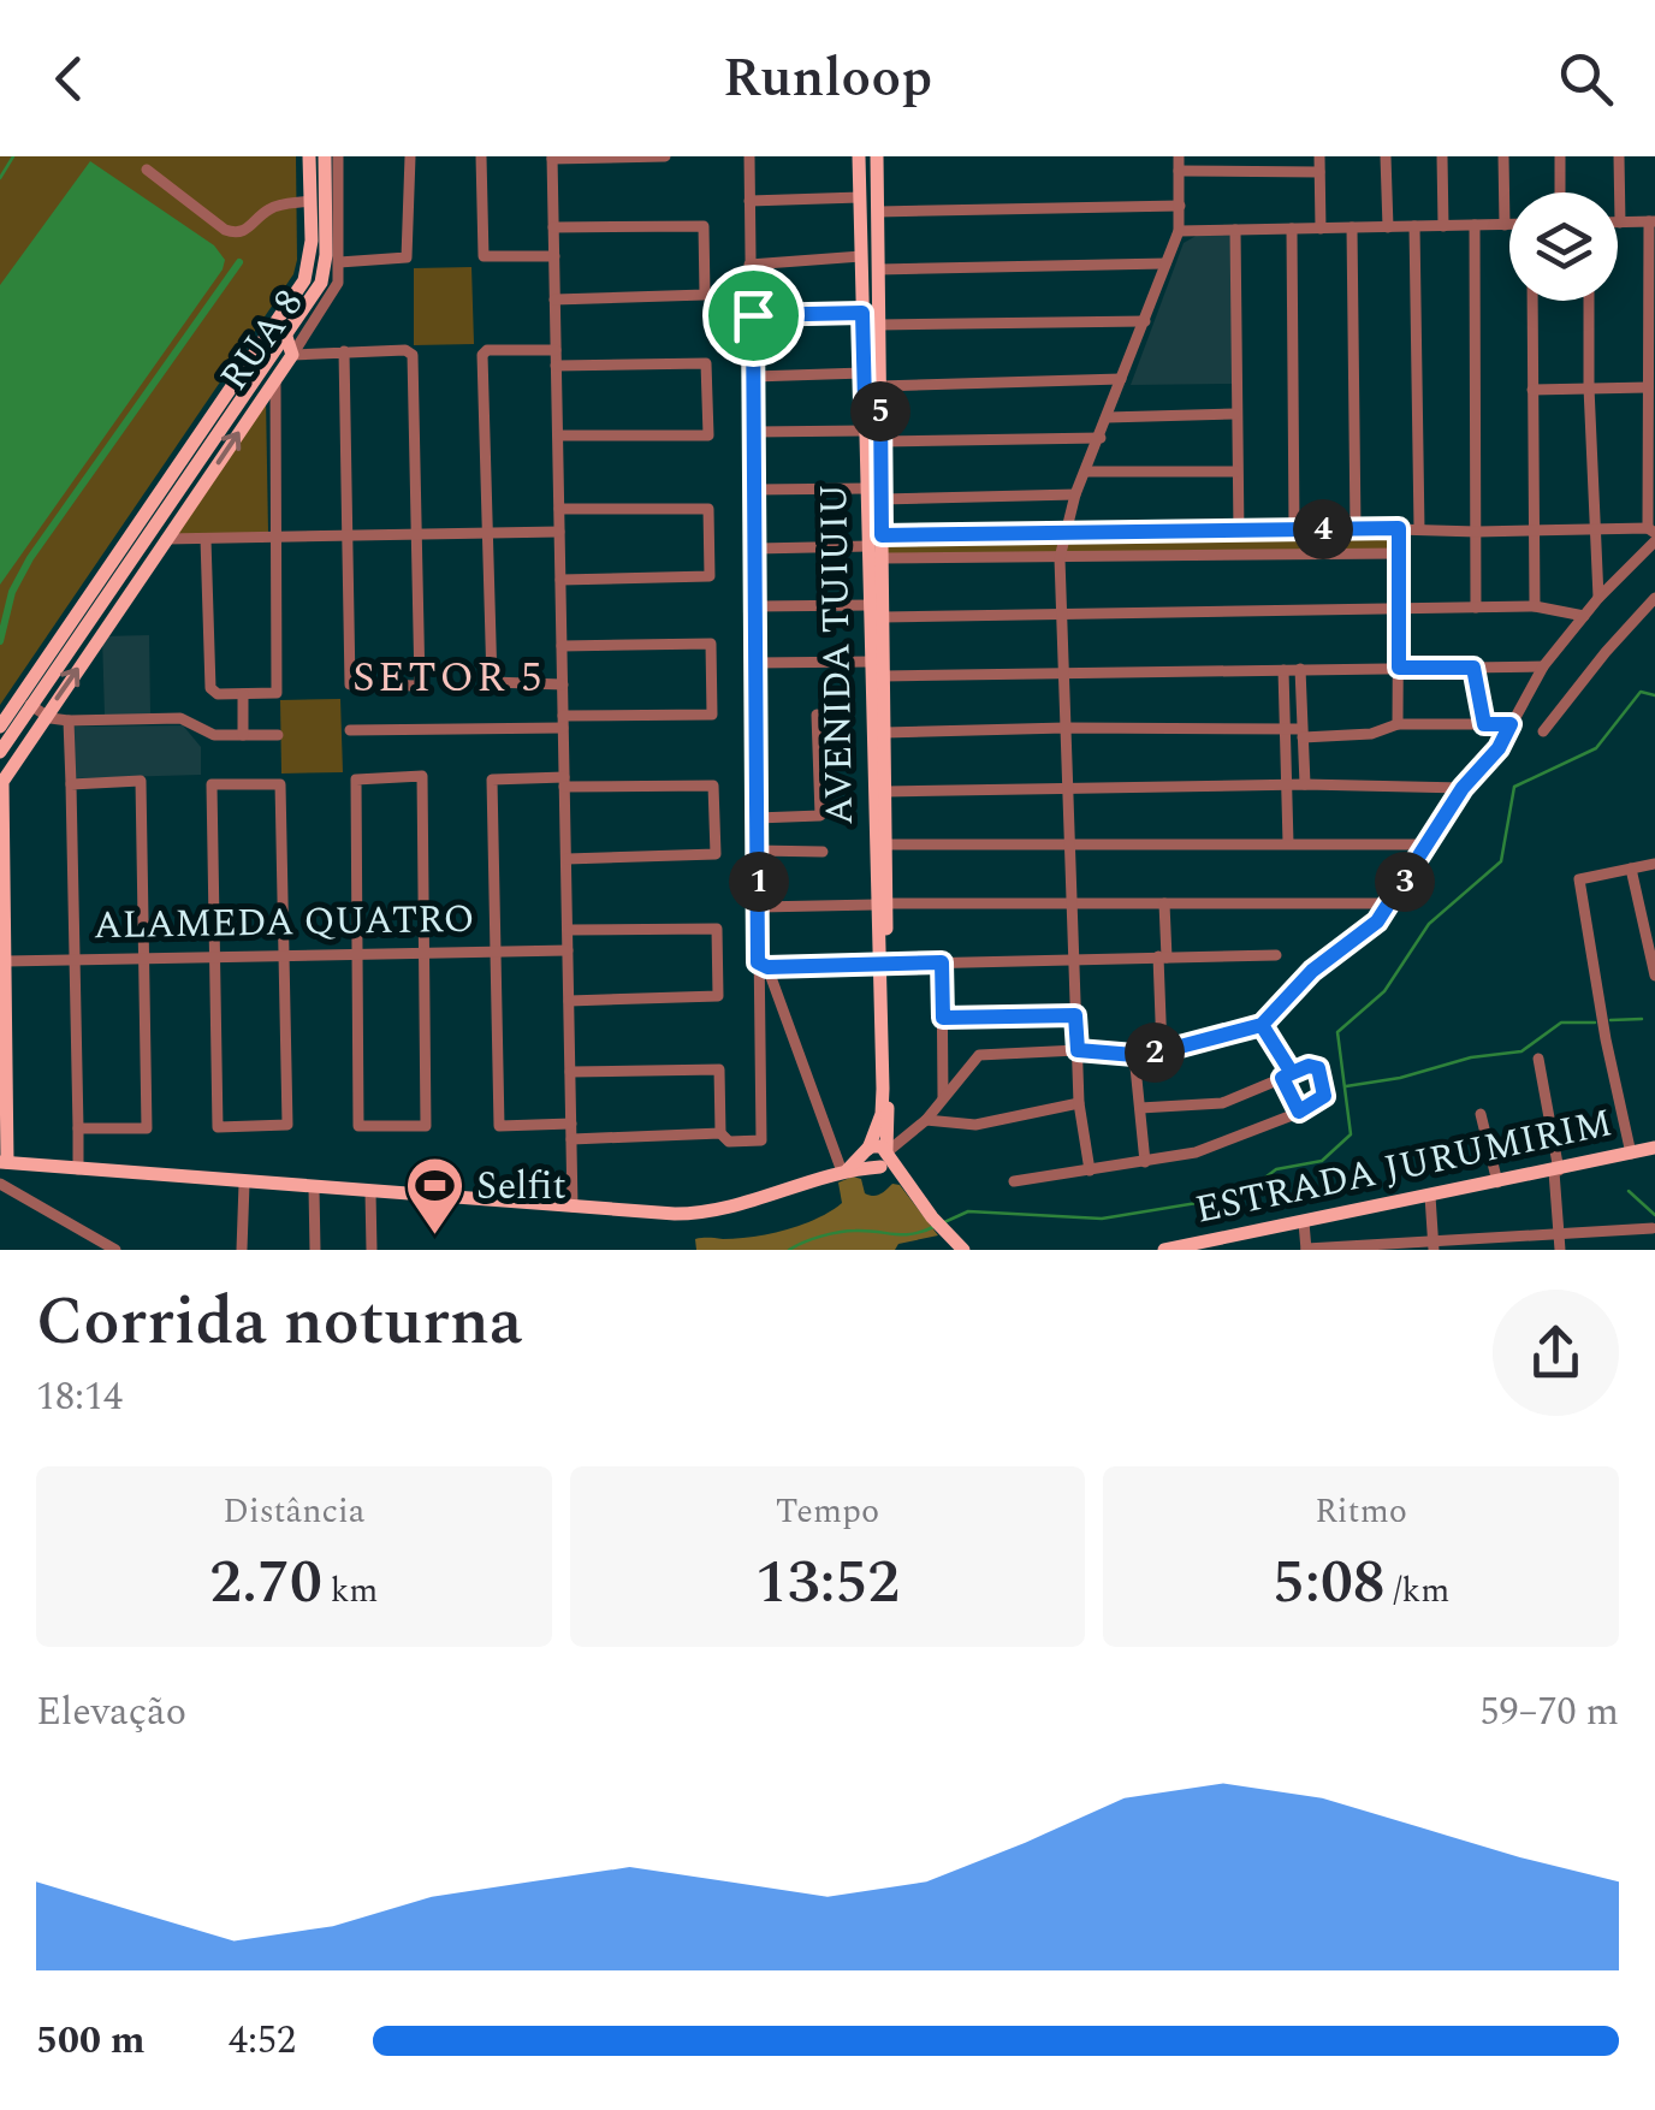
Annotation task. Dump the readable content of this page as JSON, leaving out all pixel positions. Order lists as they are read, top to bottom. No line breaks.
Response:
{"streets":{"main road":["RUA 8","AVENIDA TUIUIU","ESTRADA JURUMIRIM"],"street":["ALAMEDA QUATRO"]},"crossings":[["RUA 8","ALAMEDA QUATRO"]],"one_way":["RUA 8"],"districts":["SETOR 5"],"places":{"sports":["Selfit"]},"page":{"header":"Runloop","pins":["5","4","1","3","2"],"heading":["Corrida noturna","18:14"],"stats":[["Distância","2.70 km"],["Tempo","13:52"],["Ritmo","5:08 /km"]],"chart":["Elevação","59–70 m"],"list":[{"name":"500 m","note":"4:52"}]}}
